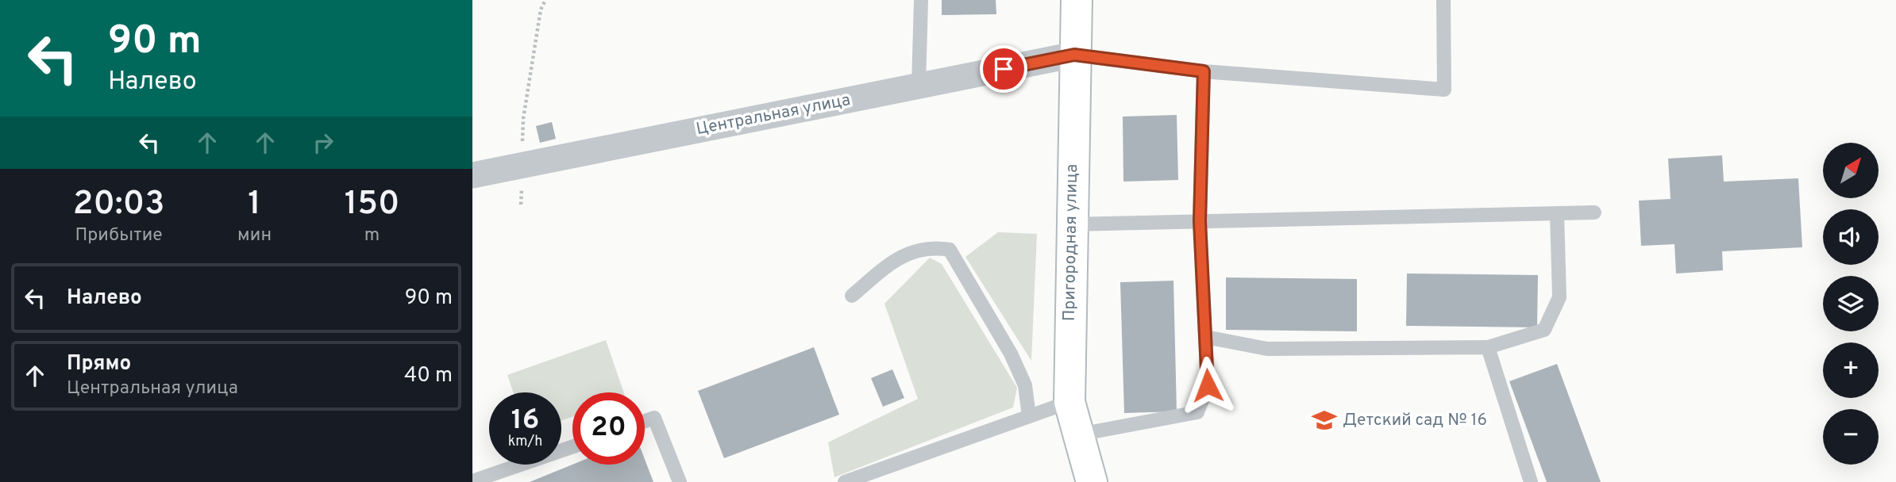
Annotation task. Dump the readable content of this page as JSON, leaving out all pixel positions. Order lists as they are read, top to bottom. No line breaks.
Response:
{"streets":{"main road":["Пригородная улица"],"street":["Центральная улица"]},"crossings":[["Центральная улица","Пригородная улица"]],"places":{"school or university":["Детский сад № 16"]},"north":"top right","page":{"turn":["90 m","Налево"],"map_buttons":["+","−"],"eta":["20:03","Прибытие","1","мин","150","m"],"list":[{"name":"Налево","value":"90 m"},{"name":"Прямо","note":"Центральная улица","value":"40 m"}],"speed":"16 km/h","limit":"20"}}
